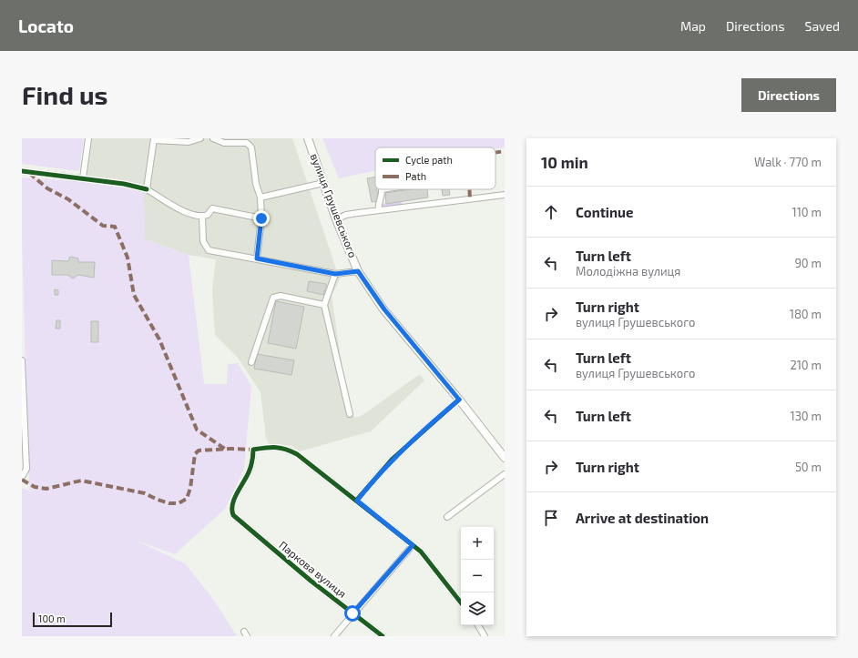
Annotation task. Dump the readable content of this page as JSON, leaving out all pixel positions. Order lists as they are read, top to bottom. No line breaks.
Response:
{"streets":{"main road":["вулиця Грушевського"],"street":["Паркова вулиця"]},"legend":["Cycle path","Path"],"scale_bar":"100 m","page":{"header":"Locato","nav":["Map","Directions","Saved"],"buttons":"Directions","title":"Find us","heading":["10 min","Walk · 770 m"],"list":[["Continue","110 m"],["Turn left","Молодіжна вулиця","90 m"],["Turn right","вулиця Грушевського","180 m"],["Turn left","вулиця Грушевського","210 m"],["Turn left","130 m"],["Turn right","50 m"],"Arrive at destination"],"map_buttons":["+","−"],"scale":"100 m"}}
